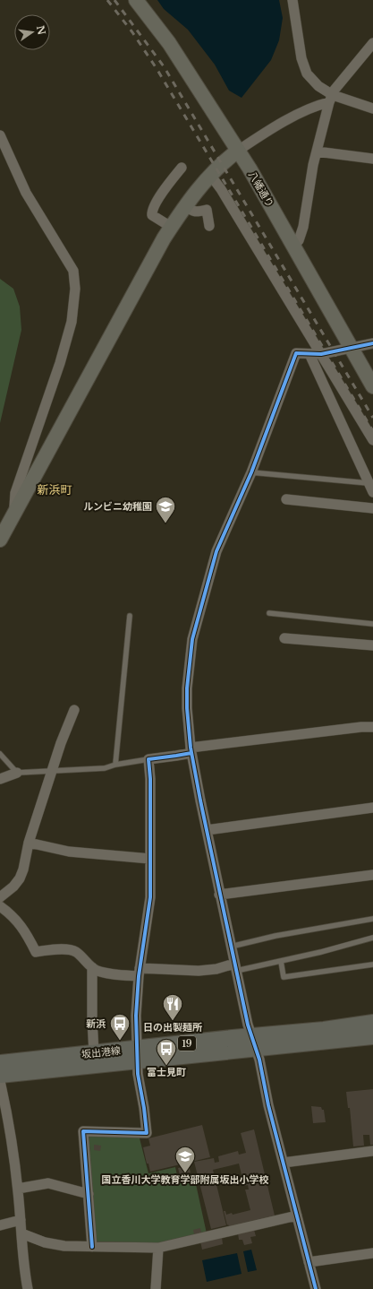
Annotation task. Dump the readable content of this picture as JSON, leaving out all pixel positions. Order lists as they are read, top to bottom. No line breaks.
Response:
{"streets":{"main road":["19","坂出港線"],"street":["八幡通り"]},"districts":["新浜町"],"places":{"school or university":["ルンビニ幼稚園","国立香川大学教育学部附属坂出小学校"],"restaurant":["日の出製麺所"],"bus stop":["新浜","富士見町"]},"north":"right"}
